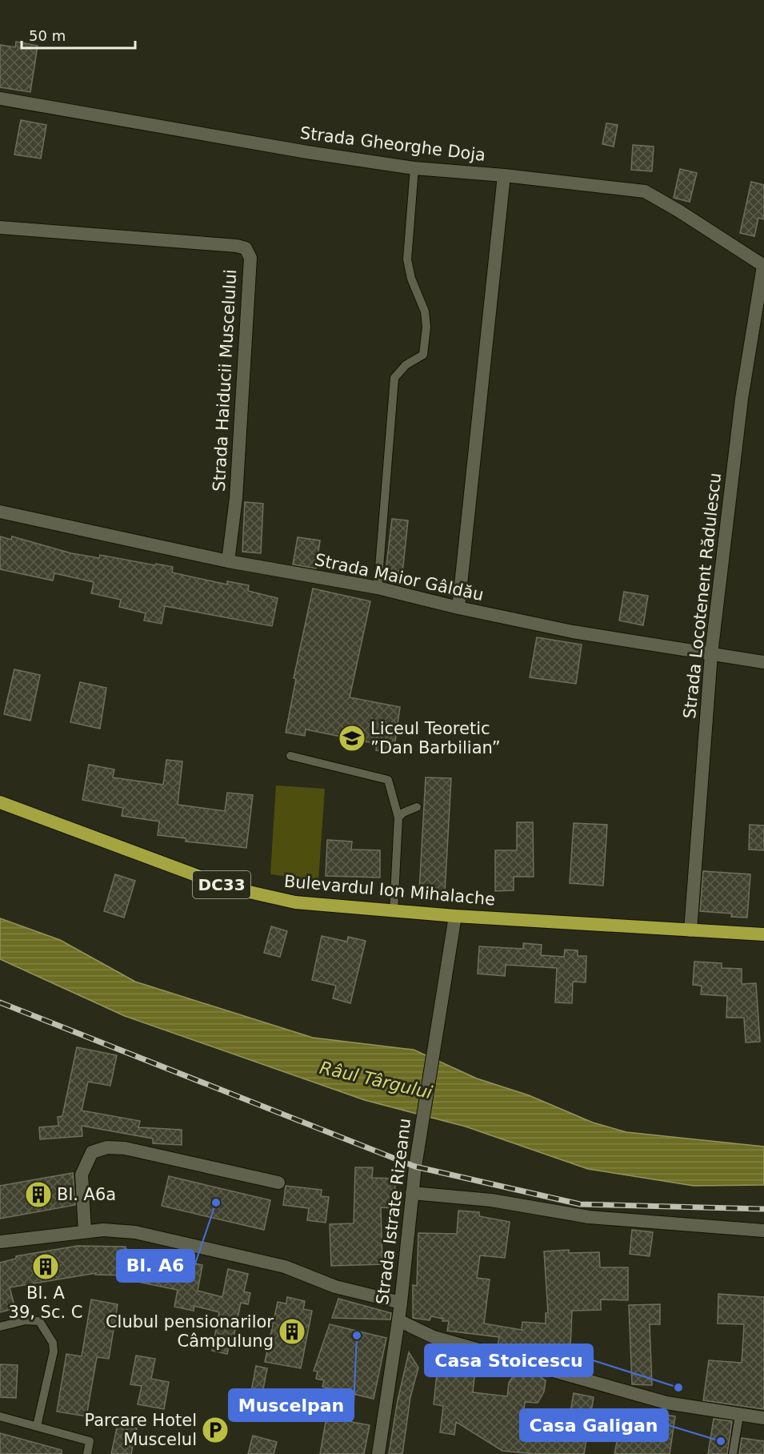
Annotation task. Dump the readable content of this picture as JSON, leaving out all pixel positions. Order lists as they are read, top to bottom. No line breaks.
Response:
{"streets":{"highway":["DC33","Bulevardul Ion Mihalache"],"street":["Strada Gheorghe Doja","Strada Haiducii Muscelului","Strada Maior Gâldău","Strada Locotenent Rădulescu","Strada Istrate Rizeanu"]},"crossings":[["Strada Gheorghe Doja","Strada Locotenent Rădulescu"],["Strada Haiducii Muscelului","Strada Maior Gâldău"],["Strada Maior Gâldău","Strada Locotenent Rădulescu"],["Strada Locotenent Rădulescu","Bulevardul Ion Mihalache"],["Bulevardul Ion Mihalache","Strada Istrate Rizeanu"]],"water":["Râul Târgului"],"places":{"school or university":["Liceul Teoretic ”Dan Barbilian”"],"building":["Bl. A6a","Bl. A 39, Sc. C","Clubul pensionarilor Câmpulung"],"other":["Bl. A6","Muscelpan","Casa Stoicescu","Casa Galigan"],"parking":["Parcare Hotel Muscelul"]},"scale_bar":"50 m"}
